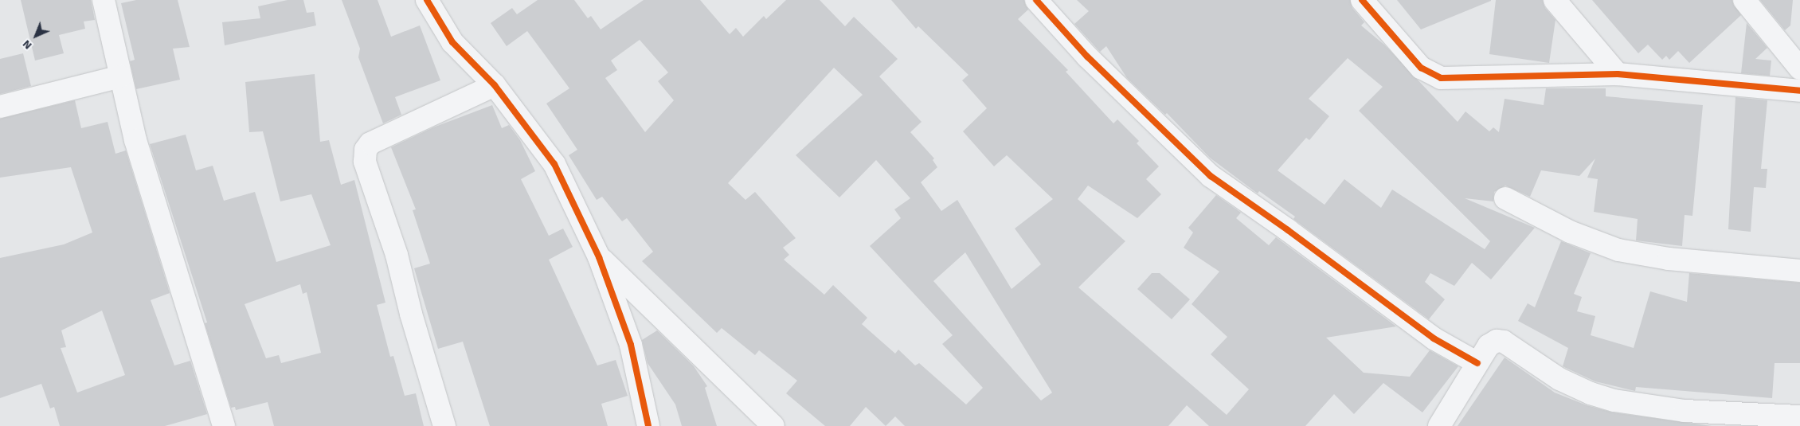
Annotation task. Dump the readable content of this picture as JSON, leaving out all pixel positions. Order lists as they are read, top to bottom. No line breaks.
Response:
{"north":"bottom left"}
